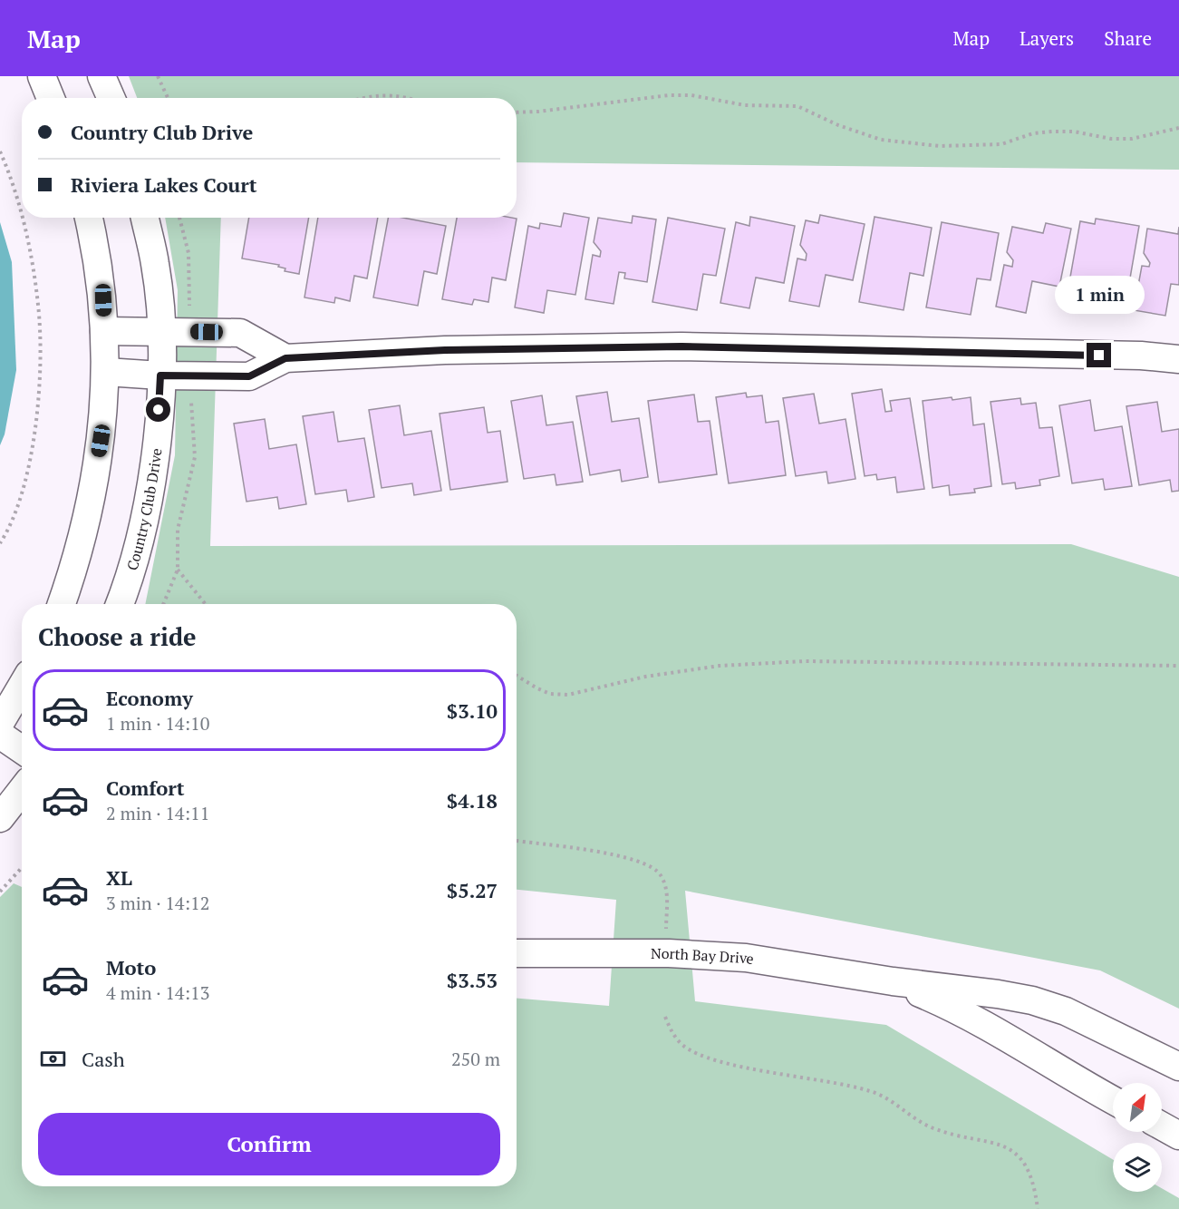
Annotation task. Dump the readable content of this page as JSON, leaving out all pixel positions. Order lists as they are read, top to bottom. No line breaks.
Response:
{"streets":{"street":["Country Club Drive","North Bay Drive"]},"north":"top right","page":{"header":"Map","nav":["Map","Layers","Share"],"banner":["Country Club Drive","Riviera Lakes Court"],"bubble":"1 min","heading":"Choose a ride","list":[{"name":"Economy","note":"1 min · 14:10","value":"$3.10"},{"name":"Comfort","note":"2 min · 14:11","value":"$4.18"},{"name":"XL","note":"3 min · 14:12","value":"$5.27"},{"name":"Moto","note":"4 min · 14:13","value":"$3.53"}],"pay":["Cash","250 m"],"buttons":"Confirm"}}
